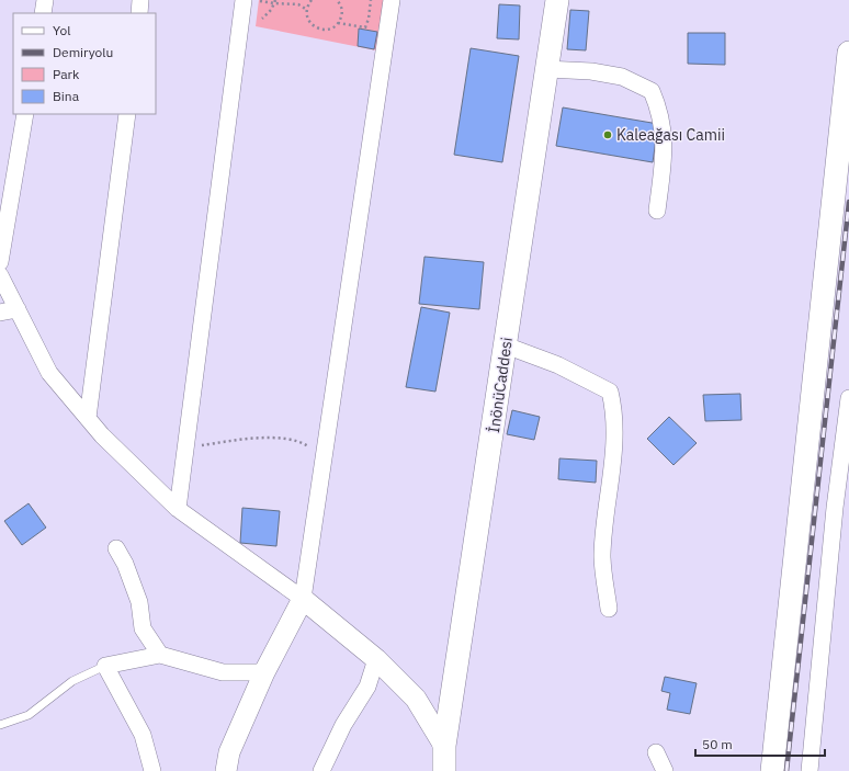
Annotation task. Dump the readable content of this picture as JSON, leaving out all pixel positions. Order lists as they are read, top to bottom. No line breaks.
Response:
{"streets":{"main road":["İnönüCaddesi"]},"places":["Kaleağası Camii"],"legend":["Yol","Demiryolu","Park","Bina"],"scale_bar":"50 m"}
